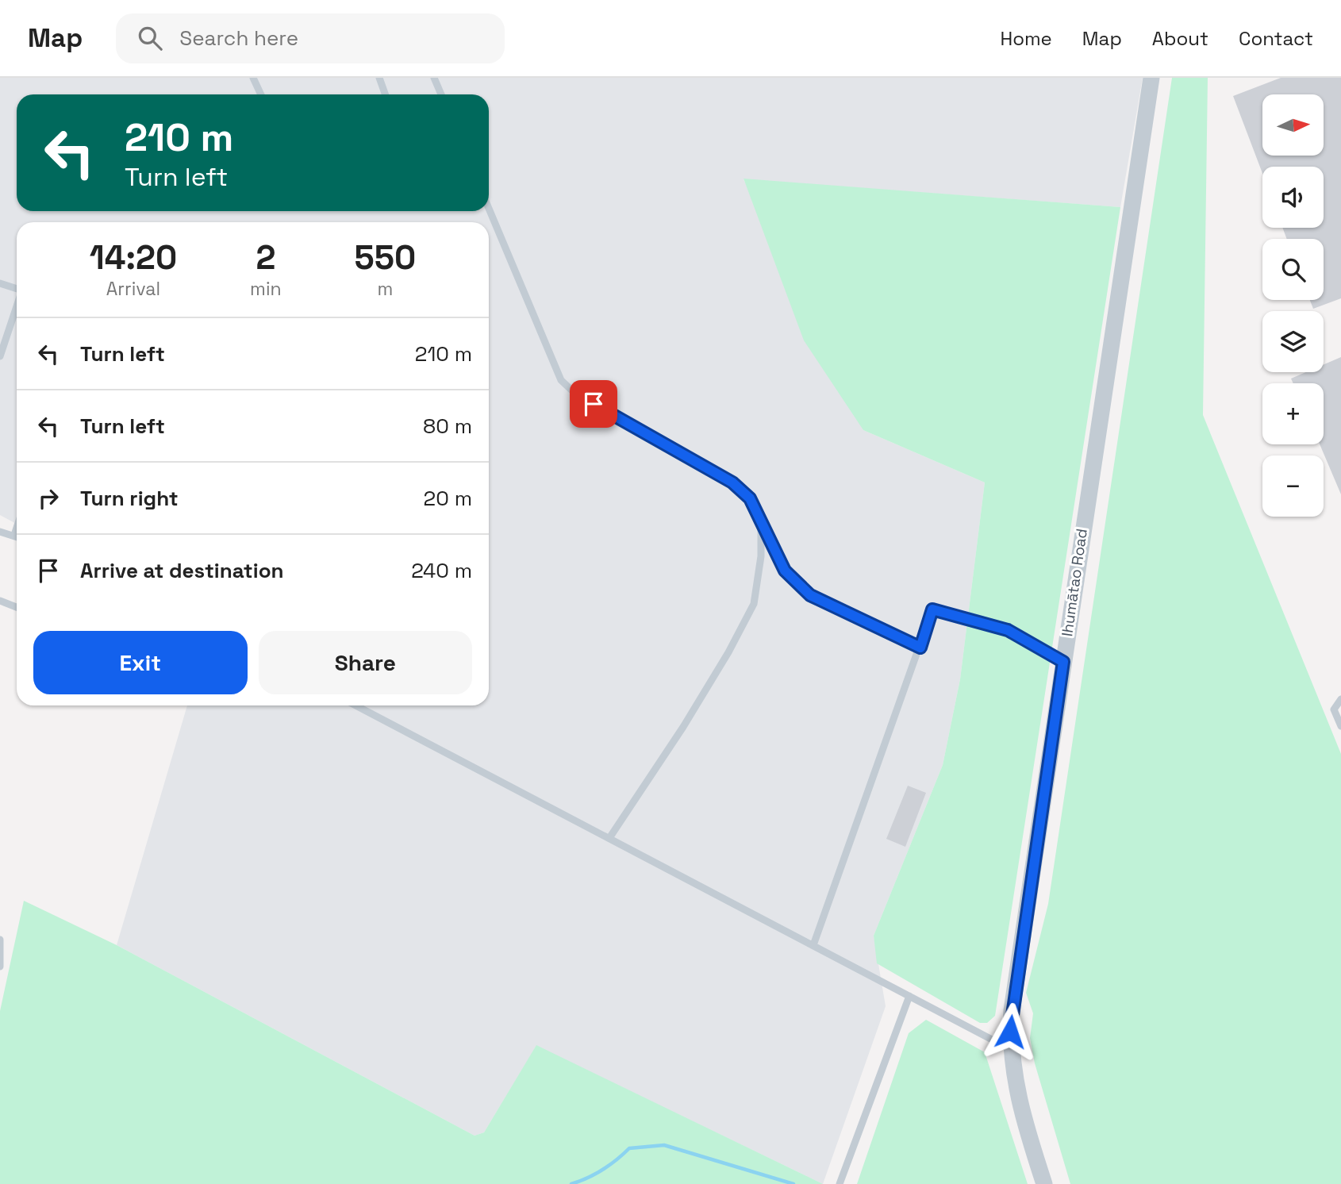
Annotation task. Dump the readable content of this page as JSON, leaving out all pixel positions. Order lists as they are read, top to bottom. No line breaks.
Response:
{"streets":{"street":["Ihumātao Road"]},"north":"right","page":{"header":"Map","search":"Search here","nav":["Home","Map","About","Contact"],"map_buttons":["+","−"],"turn":["210 m","Turn left"],"eta":["14:20","Arrival","2","min","550","m"],"list":[{"name":"Turn left","value":"210 m"},{"name":"Turn left","value":"80 m"},{"name":"Turn right","value":"20 m"},{"name":"Arrive at destination","value":"240 m"}],"buttons":["Exit","Share"]}}
